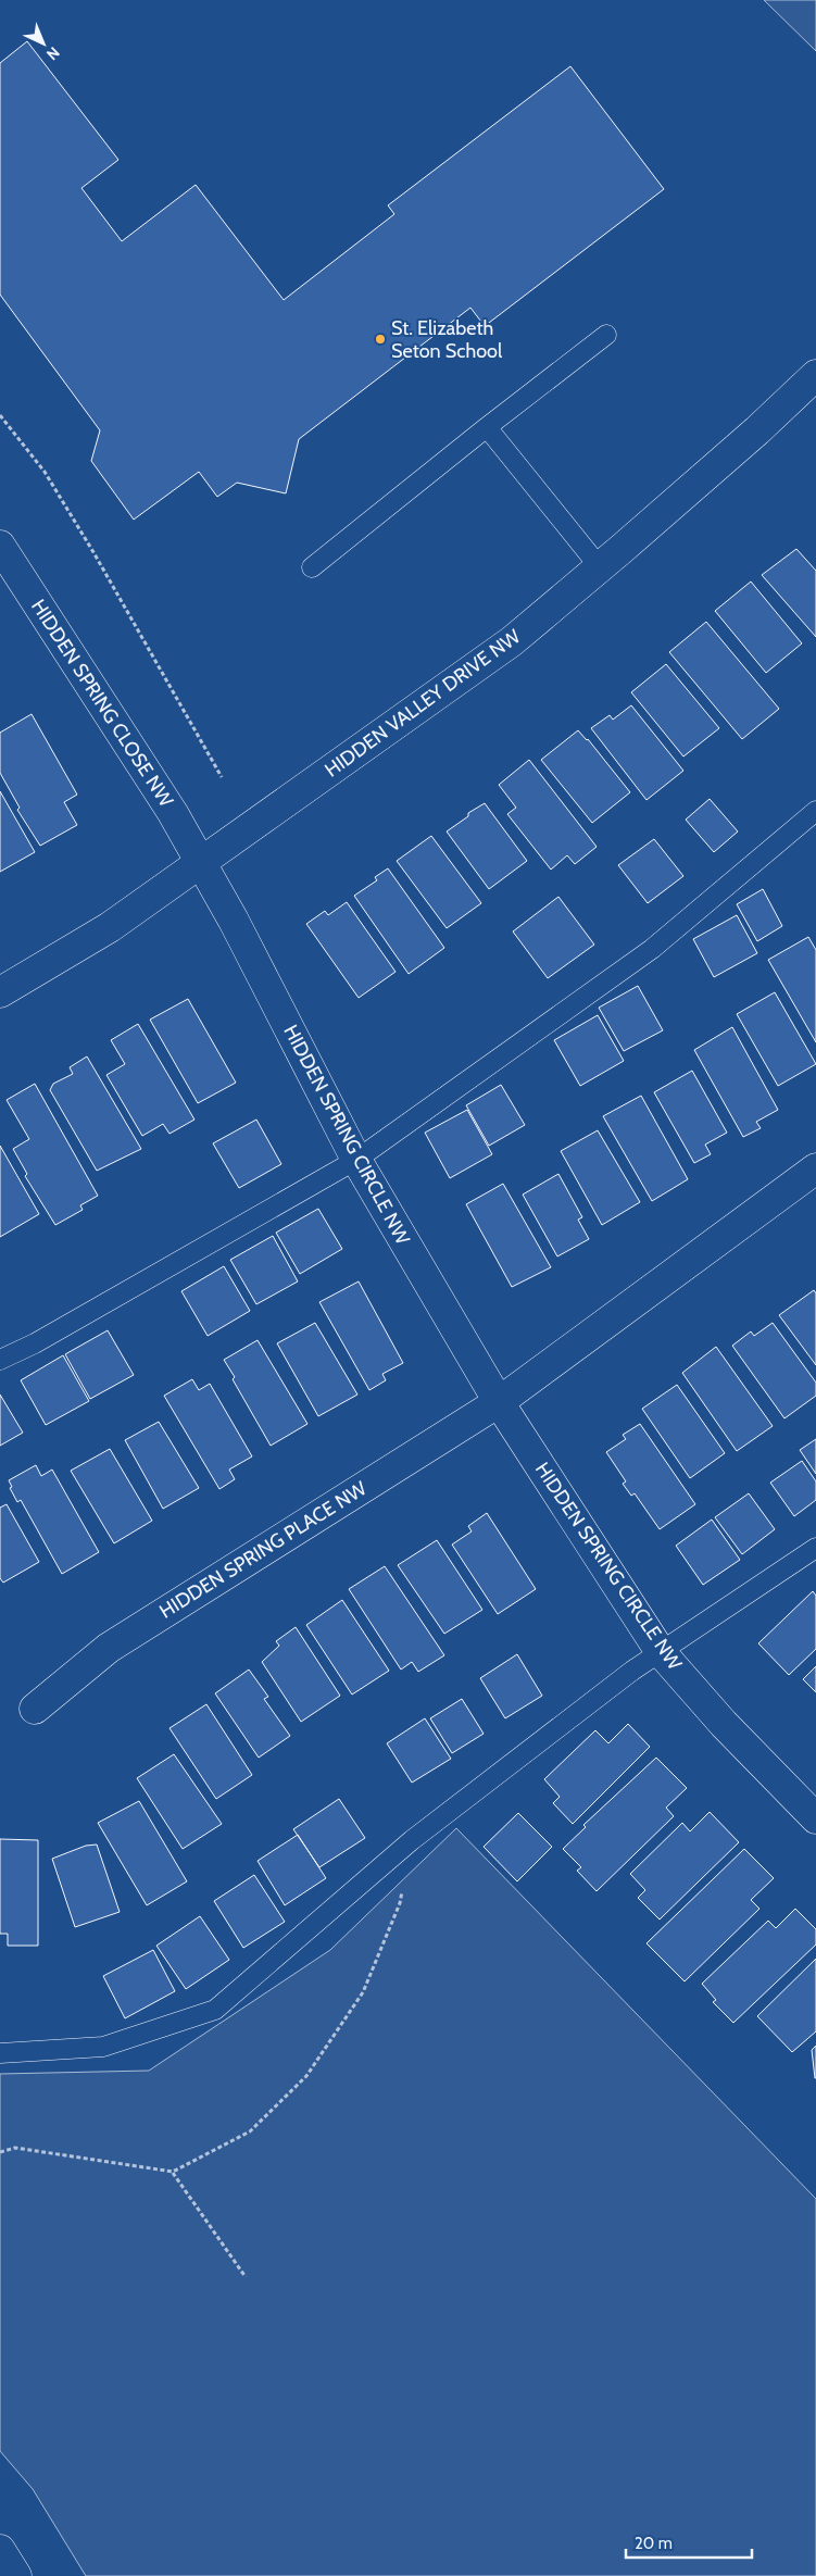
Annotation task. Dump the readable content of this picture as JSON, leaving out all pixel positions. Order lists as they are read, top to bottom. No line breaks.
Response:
{"streets":{"street":["HIDDEN SPRING CLOSE NW","HIDDEN VALLEY DRIVE NW","HIDDEN SPRING CIRCLE NW","HIDDEN SPRING PLACE NW"]},"crossings":[["HIDDEN SPRING CLOSE NW","HIDDEN VALLEY DRIVE NW"],["HIDDEN SPRING CLOSE NW","HIDDEN SPRING CIRCLE NW"],["HIDDEN VALLEY DRIVE NW","HIDDEN SPRING CIRCLE NW"],["HIDDEN SPRING CIRCLE NW","HIDDEN SPRING PLACE NW"]],"places":["St. Elizabeth Seton School"],"scale_bar":"20 m","north":"bottom right"}
